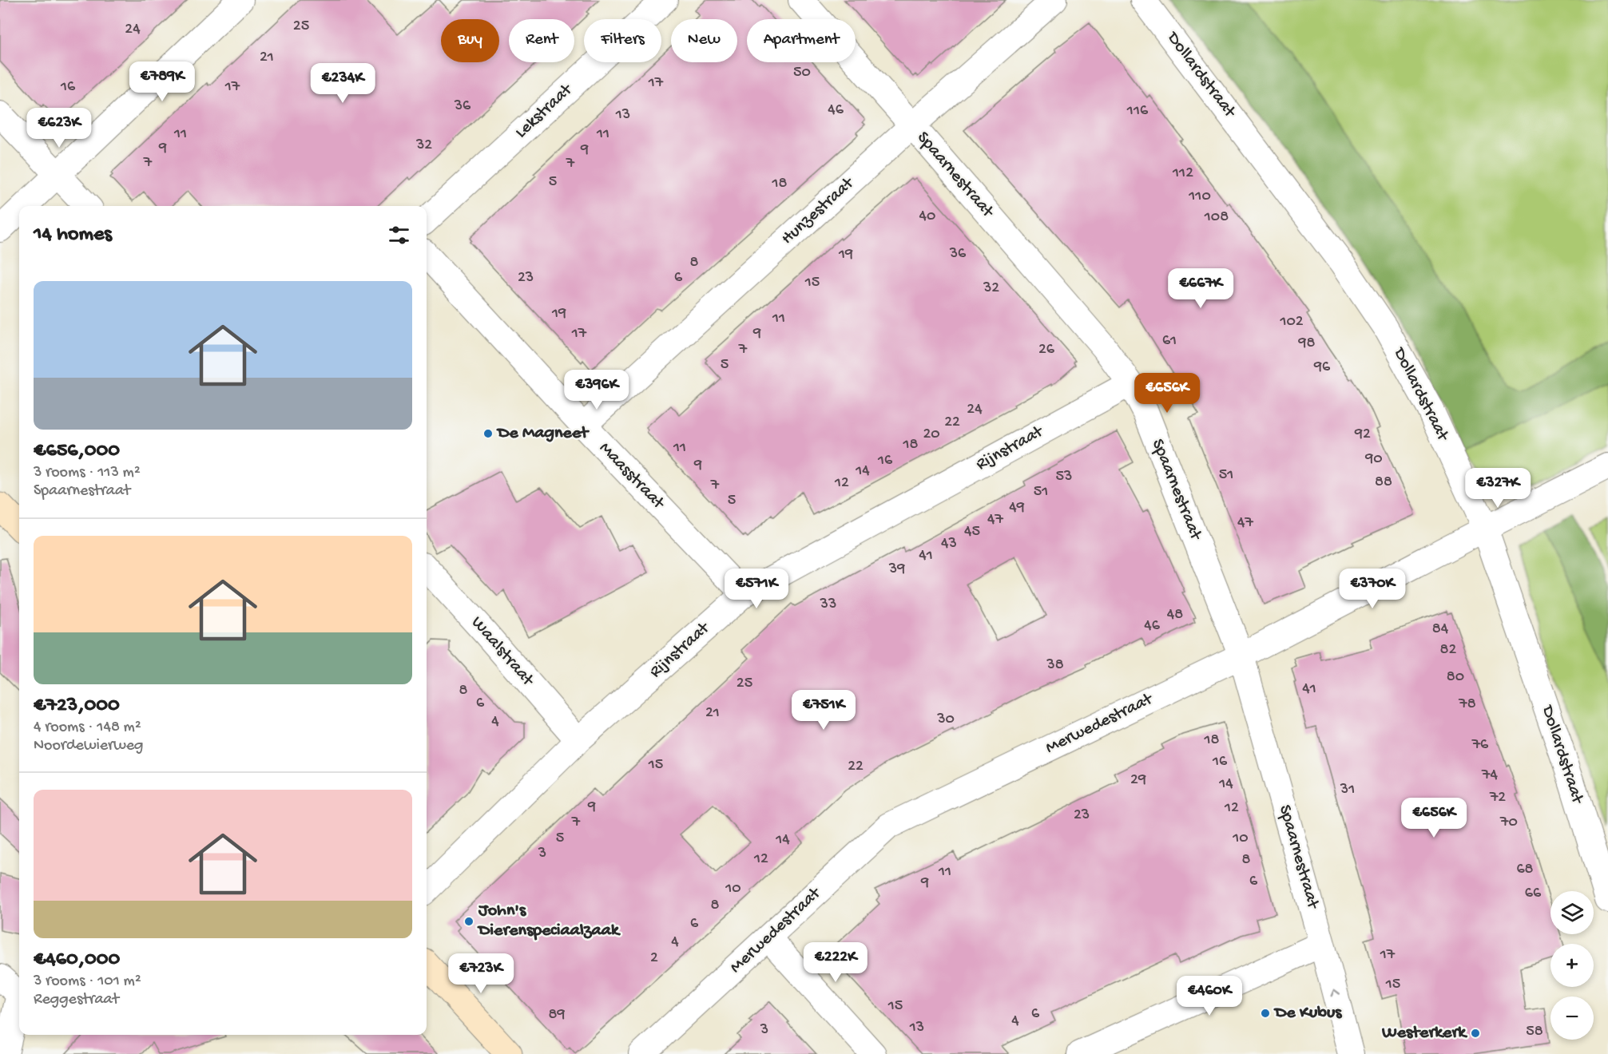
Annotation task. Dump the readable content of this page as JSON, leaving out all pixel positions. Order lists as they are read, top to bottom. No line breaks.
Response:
{"streets":{"street":["Dollardstraat","Lekstraat","Spaarnestraat","Hunzestraat","Rijnstraat","Maasstraat","Waalstraat","Merwedestraat"]},"crossings":[["Dollardstraat","Merwedestraat"],["Spaarnestraat","Hunzestraat"],["Spaarnestraat","Rijnstraat"],["Spaarnestraat","Merwedestraat"],["Hunzestraat","Maasstraat"],["Rijnstraat","Maasstraat"],["Rijnstraat","Waalstraat"]],"places":["De Magneet","John's Dierenspeciaalzaak","De Kubus","Westerkerk"],"house_numbers":["25","24","21","50","17","16","17","36","46","116","13","11","11","32","9","9","7","7","112","5","18","110","40","108","36","19","8","23","6","15","32","19","11","102","17","9","61","98","7","26","5","96","24","22","20","92","18","11","90","16","9","14","51","53","88","12","7","51","5","49","47","47","45","43","41","39","33","48","46","84","82","38","80","25","41","8","6","78","21","30","4","18","76","16","15","22","74","29","14","31","72","9","12","23","7","70","5","10","14","3","12","8","68","11","6","9","10","66","8","6","4","17","2","15","15","6","89","4","13","3","58"],"page":{"chip":["Buy","Rent","Filters","New","Apartment"],"price":["€789K","€234K","€623K","€667K","€396K","€656K","€327K","€571K","€370K","€751K","€656K","€222K","€723K","€460K"],"heading":"14 homes","list":[{"name":"€656,000","note":"3 rooms · 113 m² · Spaarnestraat"},{"name":"€723,000","note":"4 rooms · 148 m² · Noordewierweg"},{"name":"€460,000","note":"3 rooms · 101 m² · Reggestraat"}],"map_buttons":["+","−"]}}
